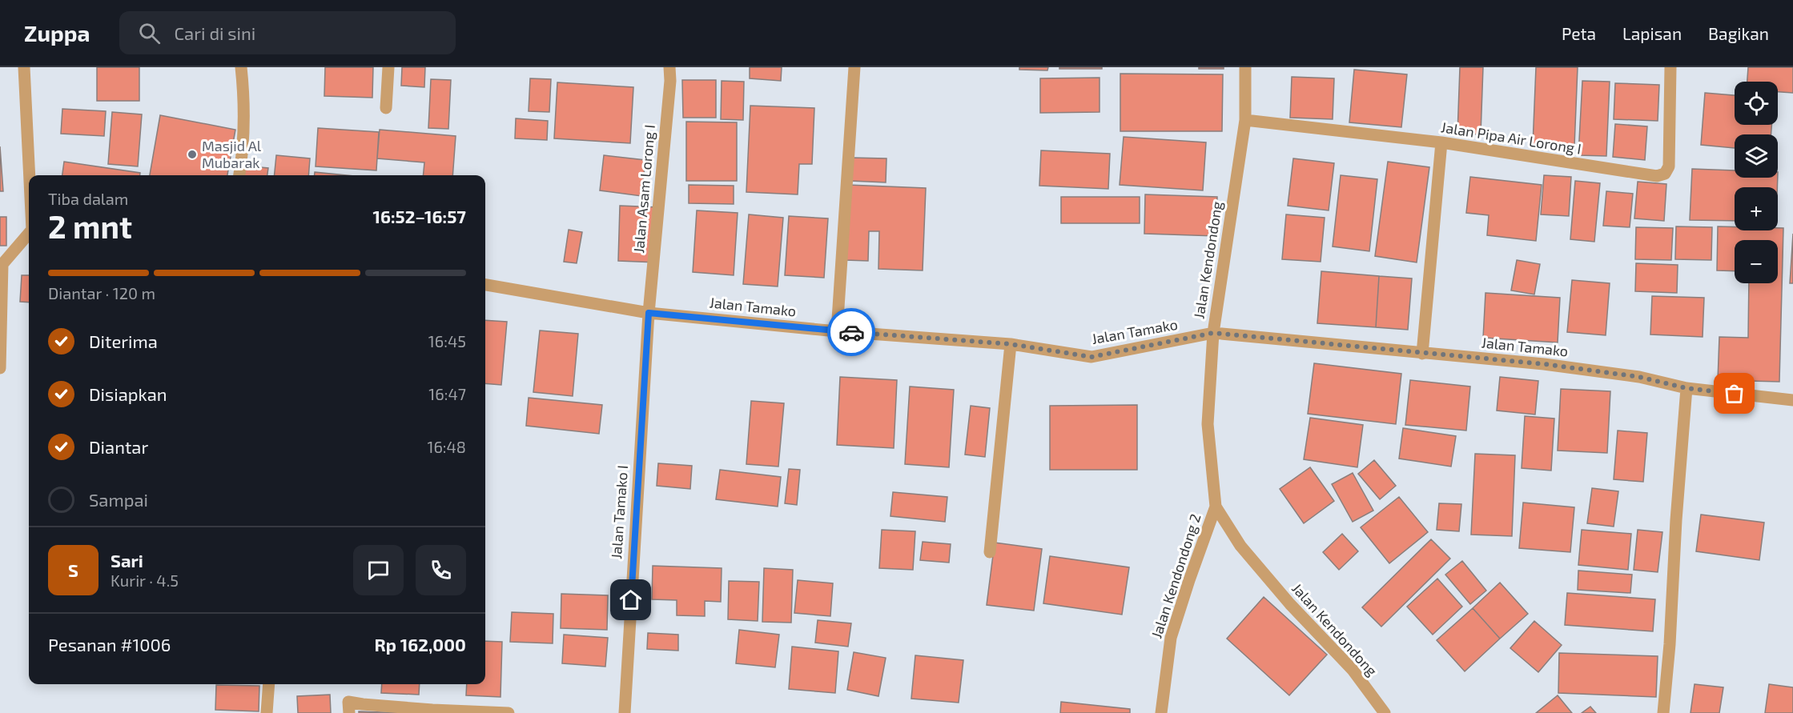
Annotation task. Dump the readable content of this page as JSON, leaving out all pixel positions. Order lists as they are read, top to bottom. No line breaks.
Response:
{"streets":{"street":["Jalan Pipa Air Lorong I","Jalan Asam Lorong I","Jalan Kendondong","Jalan Tamako","Jalan Tamako I","Jalan Kendondong 2"]},"crossings":[["Jalan Pipa Air Lorong I","Jalan Kendondong"],["Jalan Asam Lorong I","Jalan Tamako"],["Jalan Asam Lorong I","Jalan Tamako I"],["Jalan Kendondong","Jalan Tamako"],["Jalan Kendondong","Jalan Kendondong 2"],["Jalan Tamako","Jalan Tamako I"]],"places":["Masjid Al Mubarak"],"page":{"header":"Zuppa","search":"Cari di sini","nav":["Peta","Lapisan","Bagikan"],"map_buttons":["+","−"],"heading":["2 mnt","Tiba dalam","16:52–16:57"],"panel":["Sari","Kurir · 4.5","Pesanan #1006","Rp 162,000"],"bar":"Diantar · 120 m","list":[["Diterima","16:45"],["Disiapkan","16:47"],["Diantar","16:48"],"Sampai"],"round":"S"}}
